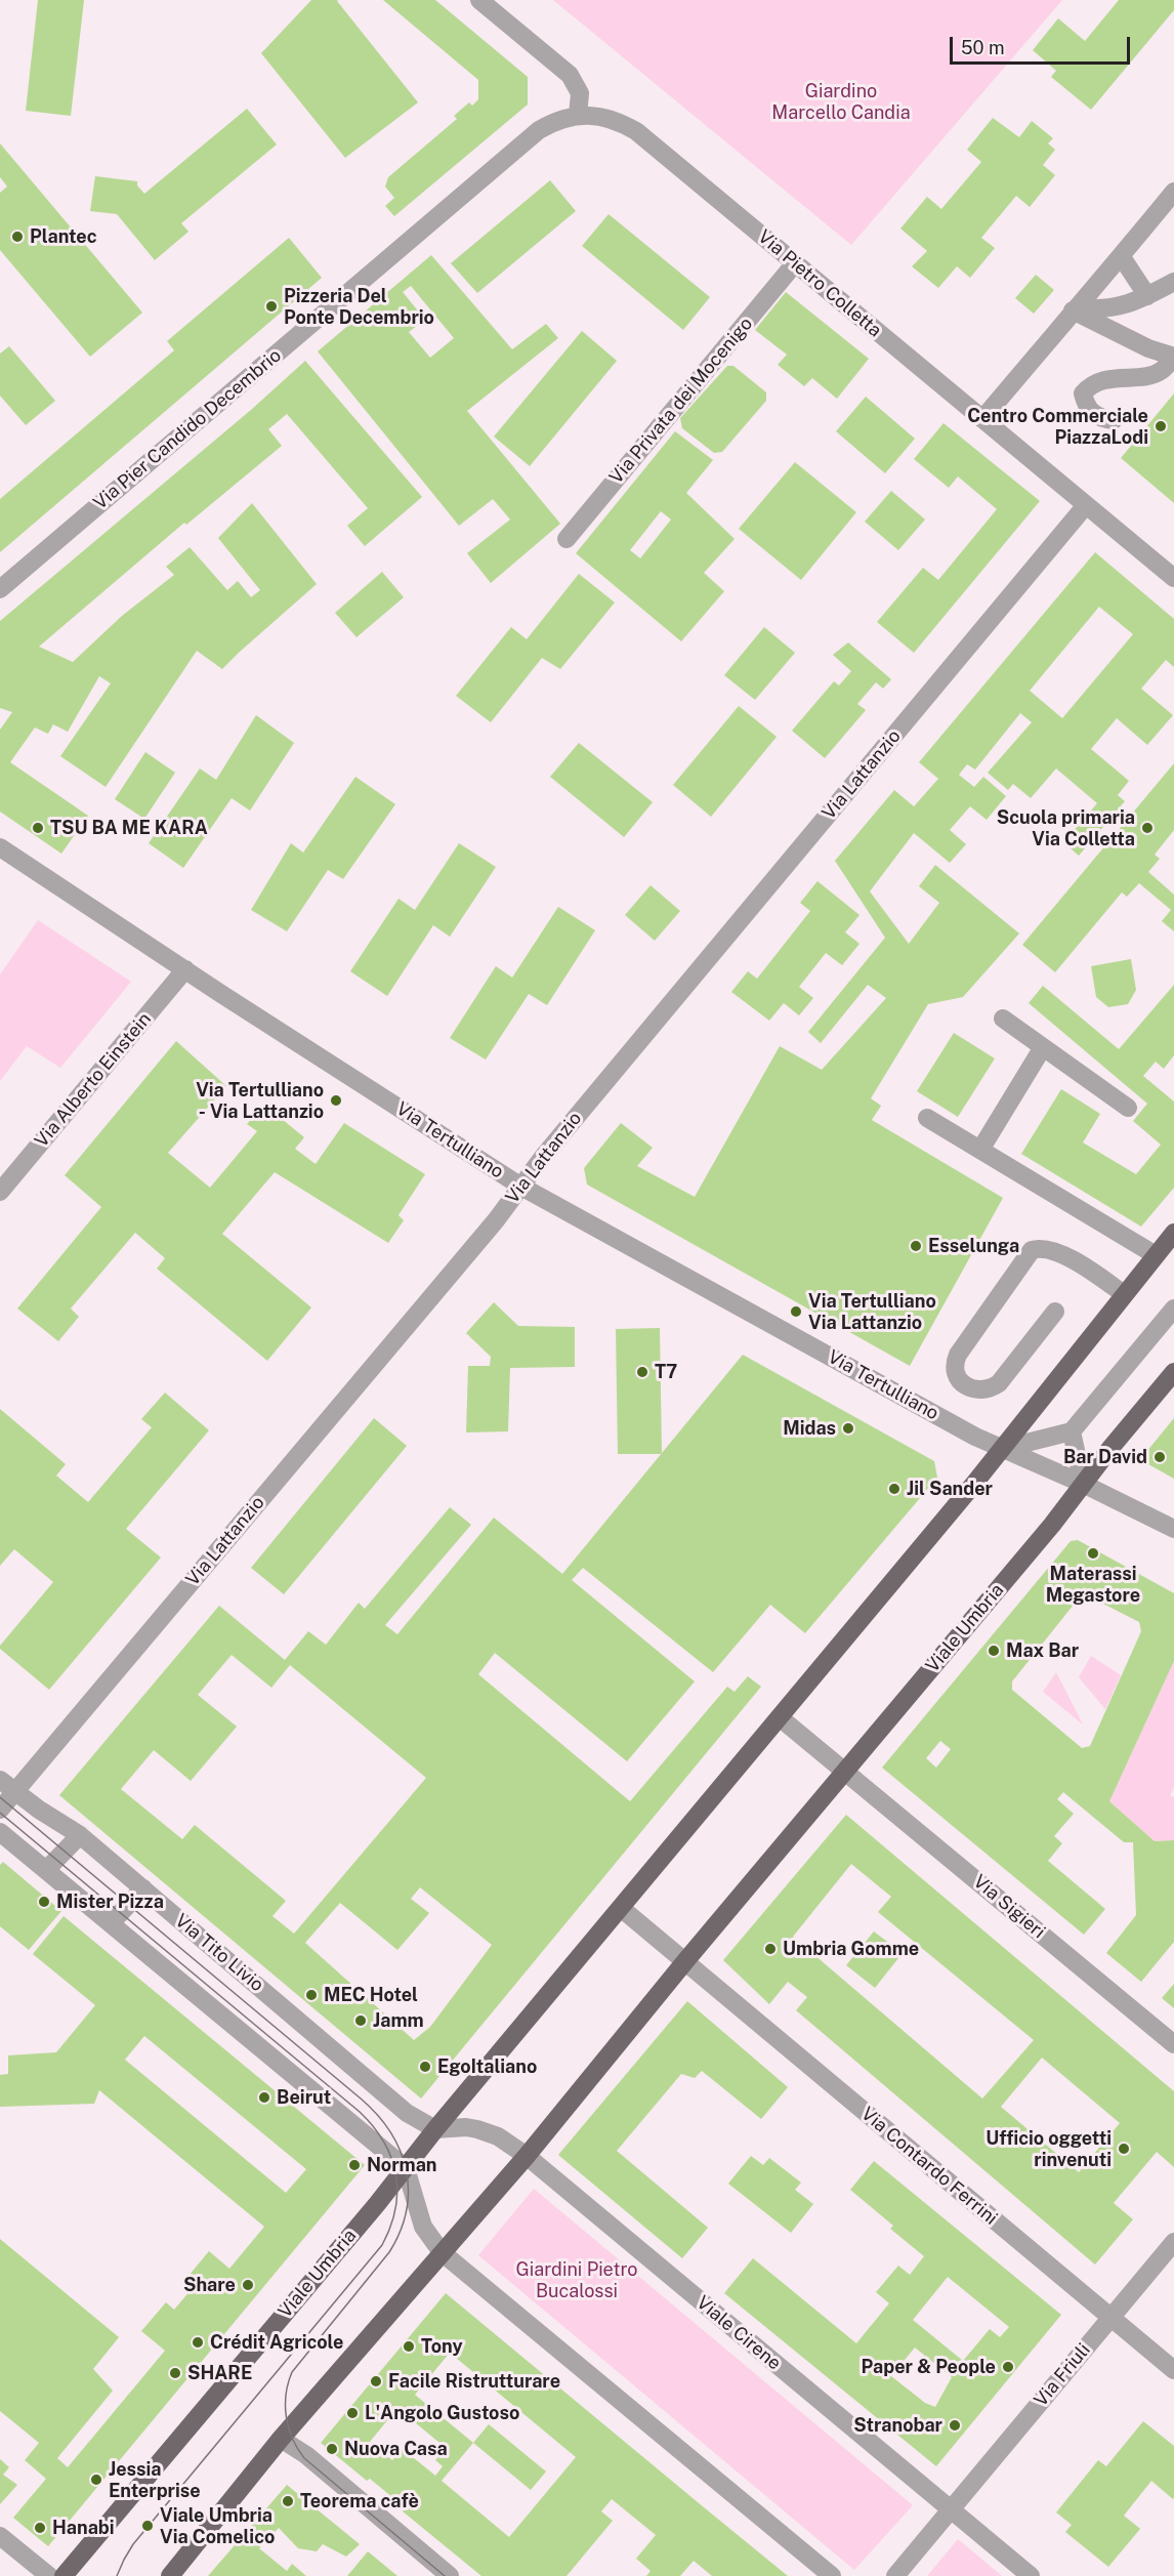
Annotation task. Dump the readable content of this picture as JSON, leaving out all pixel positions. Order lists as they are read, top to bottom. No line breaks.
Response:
{"streets":{"main road":["Viale Umbria"],"street":["Via Pietro Colletta","Via Privata dei Mocenigo","Via Pier Candido Decembrio","Via Lattanzio","Via Alberto Einstein","Via Tertulliano","Via Sigieri","Via Tito Livio","Via Contardo Ferrini","Viale Cirene","Via Friuli"]},"crossings":[["Via Pietro Colletta","Via Privata dei Mocenigo"],["Via Pietro Colletta","Via Pier Candido Decembrio"],["Via Pietro Colletta","Via Lattanzio"],["Via Lattanzio","Via Tertulliano"],["Via Lattanzio","Via Tito Livio"],["Via Alberto Einstein","Via Tertulliano"],["Via Tertulliano","Viale Umbria"],["Viale Umbria","Via Sigieri"],["Viale Umbria","Via Tito Livio"],["Viale Umbria","Via Contardo Ferrini"],["Viale Umbria","Viale Cirene"],["Via Contardo Ferrini","Via Friuli"],["Viale Cirene","Via Friuli"]],"parks":["Giardino Marcello Candia","Giardini Pietro Bucalossi"],"places":["Plantec","Pizzeria Del Ponte Decembrio","Centro Commerciale PiazzaLodi","TSU BA ME KARA","Scuola primaria Via Colletta","Via Tertulliano - Via Lattanzio","Esselunga","Via Tertulliano Via Lattanzio","T7","Midas","Bar David","Jil Sander","Materassi Megastore","Max Bar","Mister Pizza","Umbria Gomme","MEC Hotel","Jamm","EgoItaliano","Beirut","Ufficio oggetti rinvenuti","Norman","Share","Crédit Agricole","Tony","Paper & People","SHARE","Facile Ristrutturare","L'Angolo Gustoso","Stranobar","Nuova Casa","Jessia Enterprise","Teorema cafè","Viale Umbria Via Comelico","Hanabi"],"scale_bar":"50 m"}
